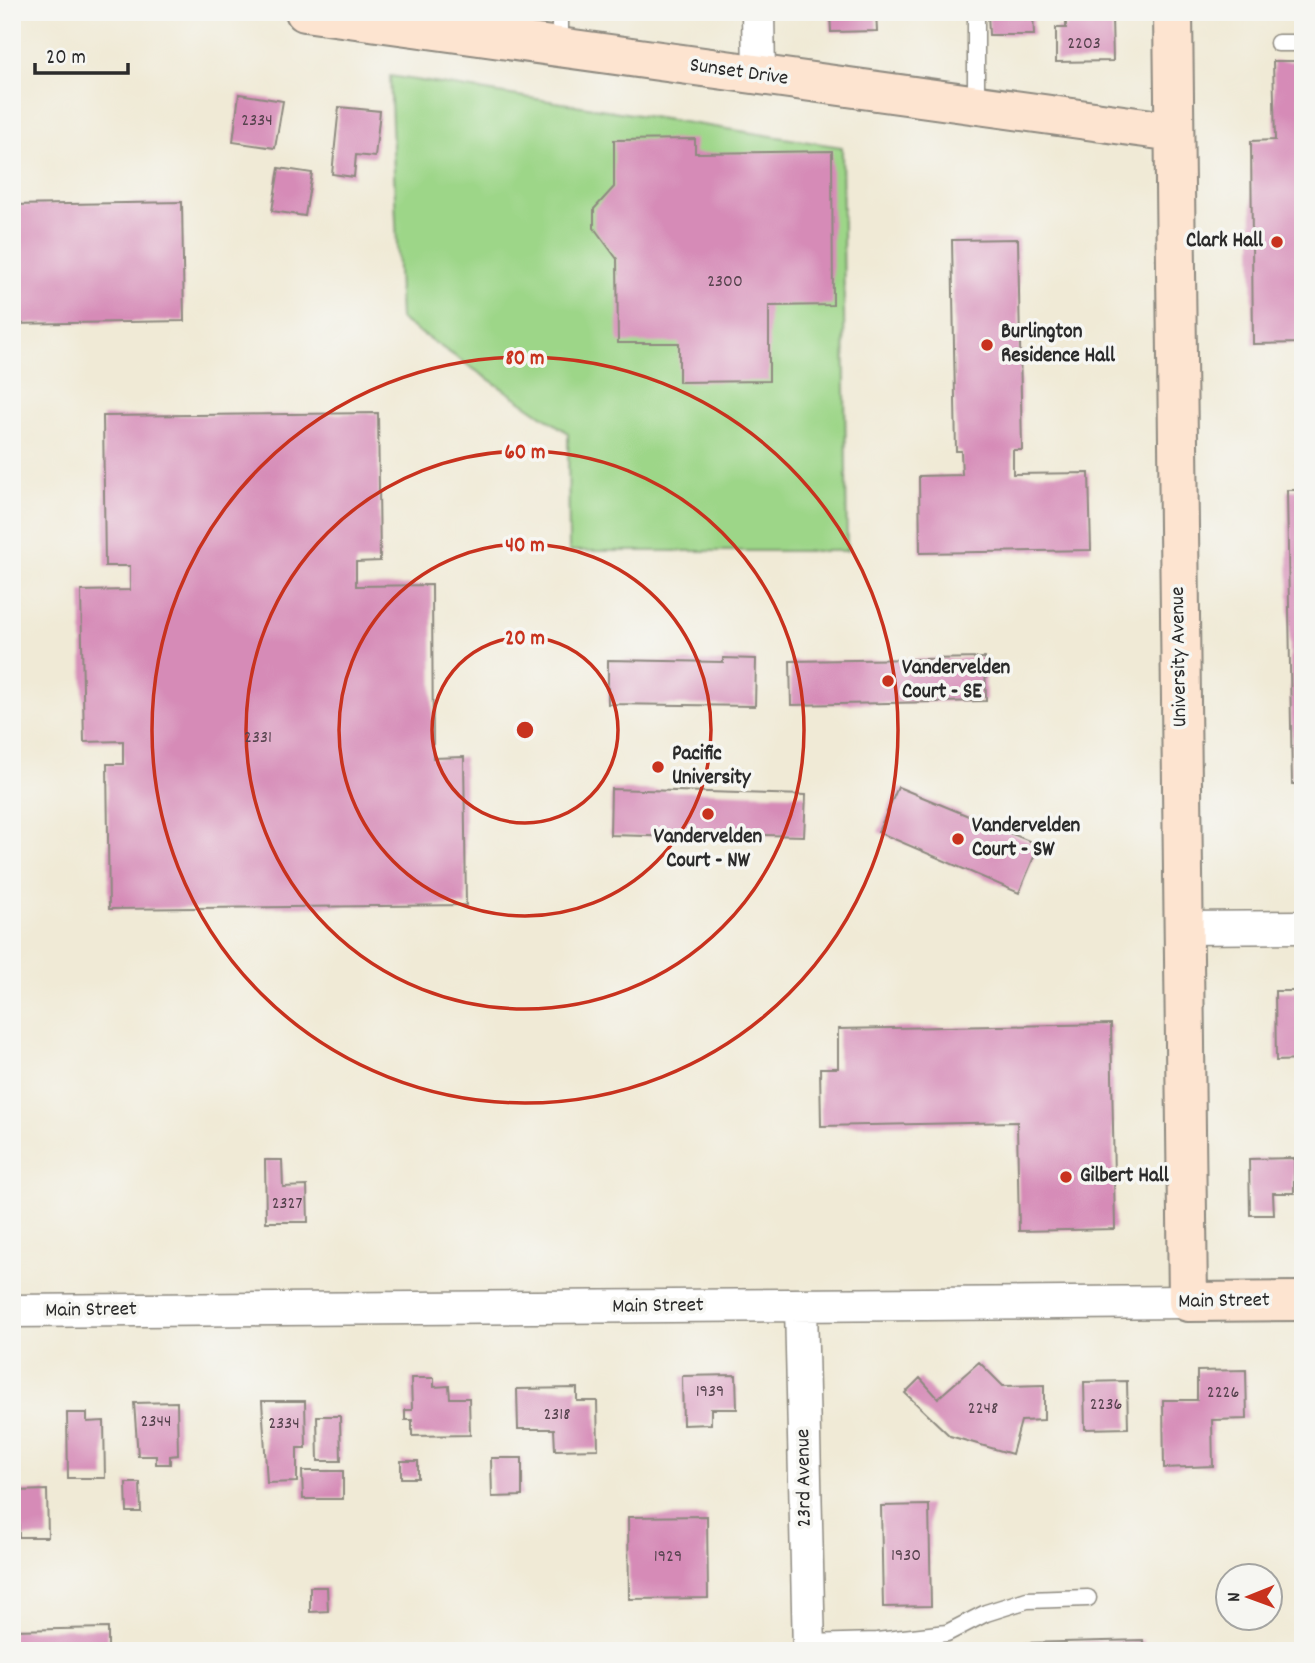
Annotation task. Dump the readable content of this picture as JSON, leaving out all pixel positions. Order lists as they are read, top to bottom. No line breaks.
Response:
{"streets":{"street":["Sunset Drive","University Avenue","Main Street","23rd Avenue"]},"crossings":[["Sunset Drive","University Avenue"],["University Avenue","Main Street"],["Main Street","23rd Avenue"]],"places":["Clark Hall","Burlington Residence Hall","Vandervelden Court - SE","Pacific University","Vandervelden Court - NW","Vandervelden Court - SW","Gilbert Hall"],"house_numbers":["2203","2334","2300","2331","2327","1939","2226","2236","2248","2318","2344","2334","1930","1929"],"scale_bar":"20 m","north":"left","rings":["80 m","60 m","40 m","20 m"]}
